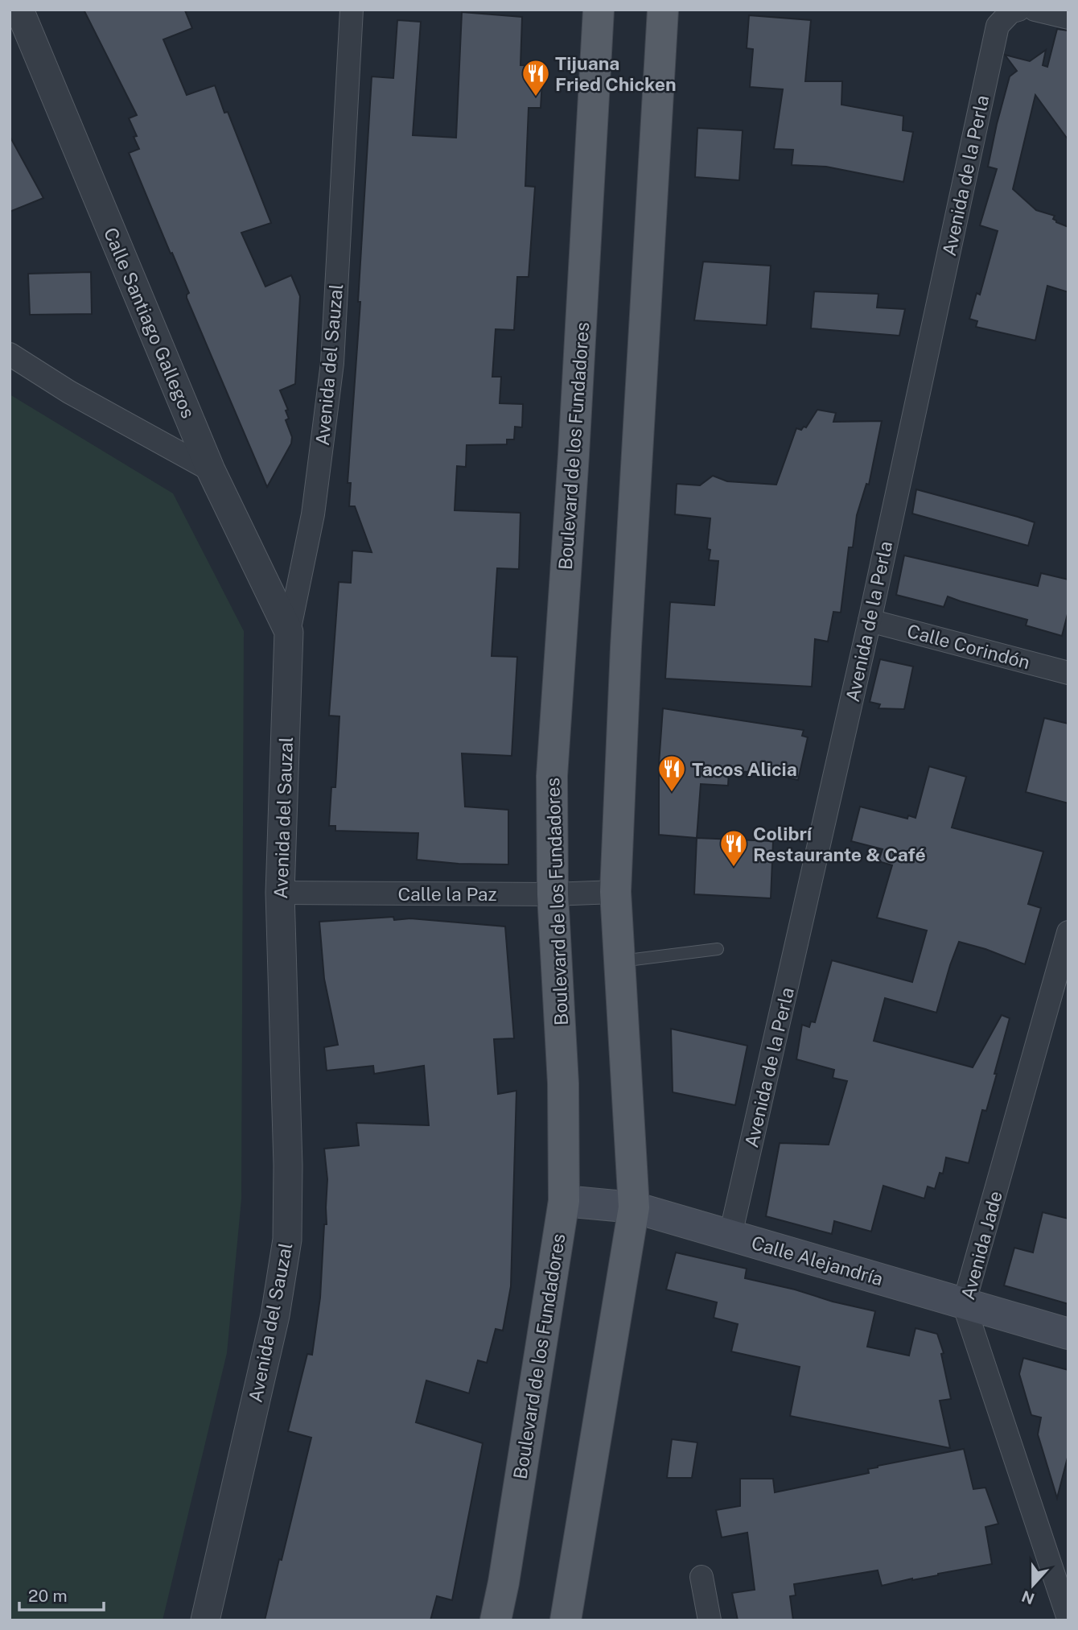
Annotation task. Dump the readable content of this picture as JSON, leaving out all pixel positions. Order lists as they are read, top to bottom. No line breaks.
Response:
{"streets":{"main road":["Boulevard de los Fundadores","Calle Alejandría"],"street":["Avenida de la Perla","Calle Santiago Gallegos","Avenida del Sauzal","Calle Corindón","Calle la Paz","Avenida Jade"]},"crossings":[["Avenida de la Perla","Calle Corindón"],["Avenida de la Perla","Calle Alejandría"],["Calle Santiago Gallegos","Avenida del Sauzal"],["Avenida del Sauzal","Calle la Paz"],["Boulevard de los Fundadores","Calle la Paz"],["Boulevard de los Fundadores","Calle Alejandría"],["Avenida Jade","Calle Alejandría"]],"places":{"restaurant":["Tijuana Fried Chicken","Tacos Alicia","Colibrí Restaurante & Café"]},"scale_bar":"20 m","north":"bottom"}
